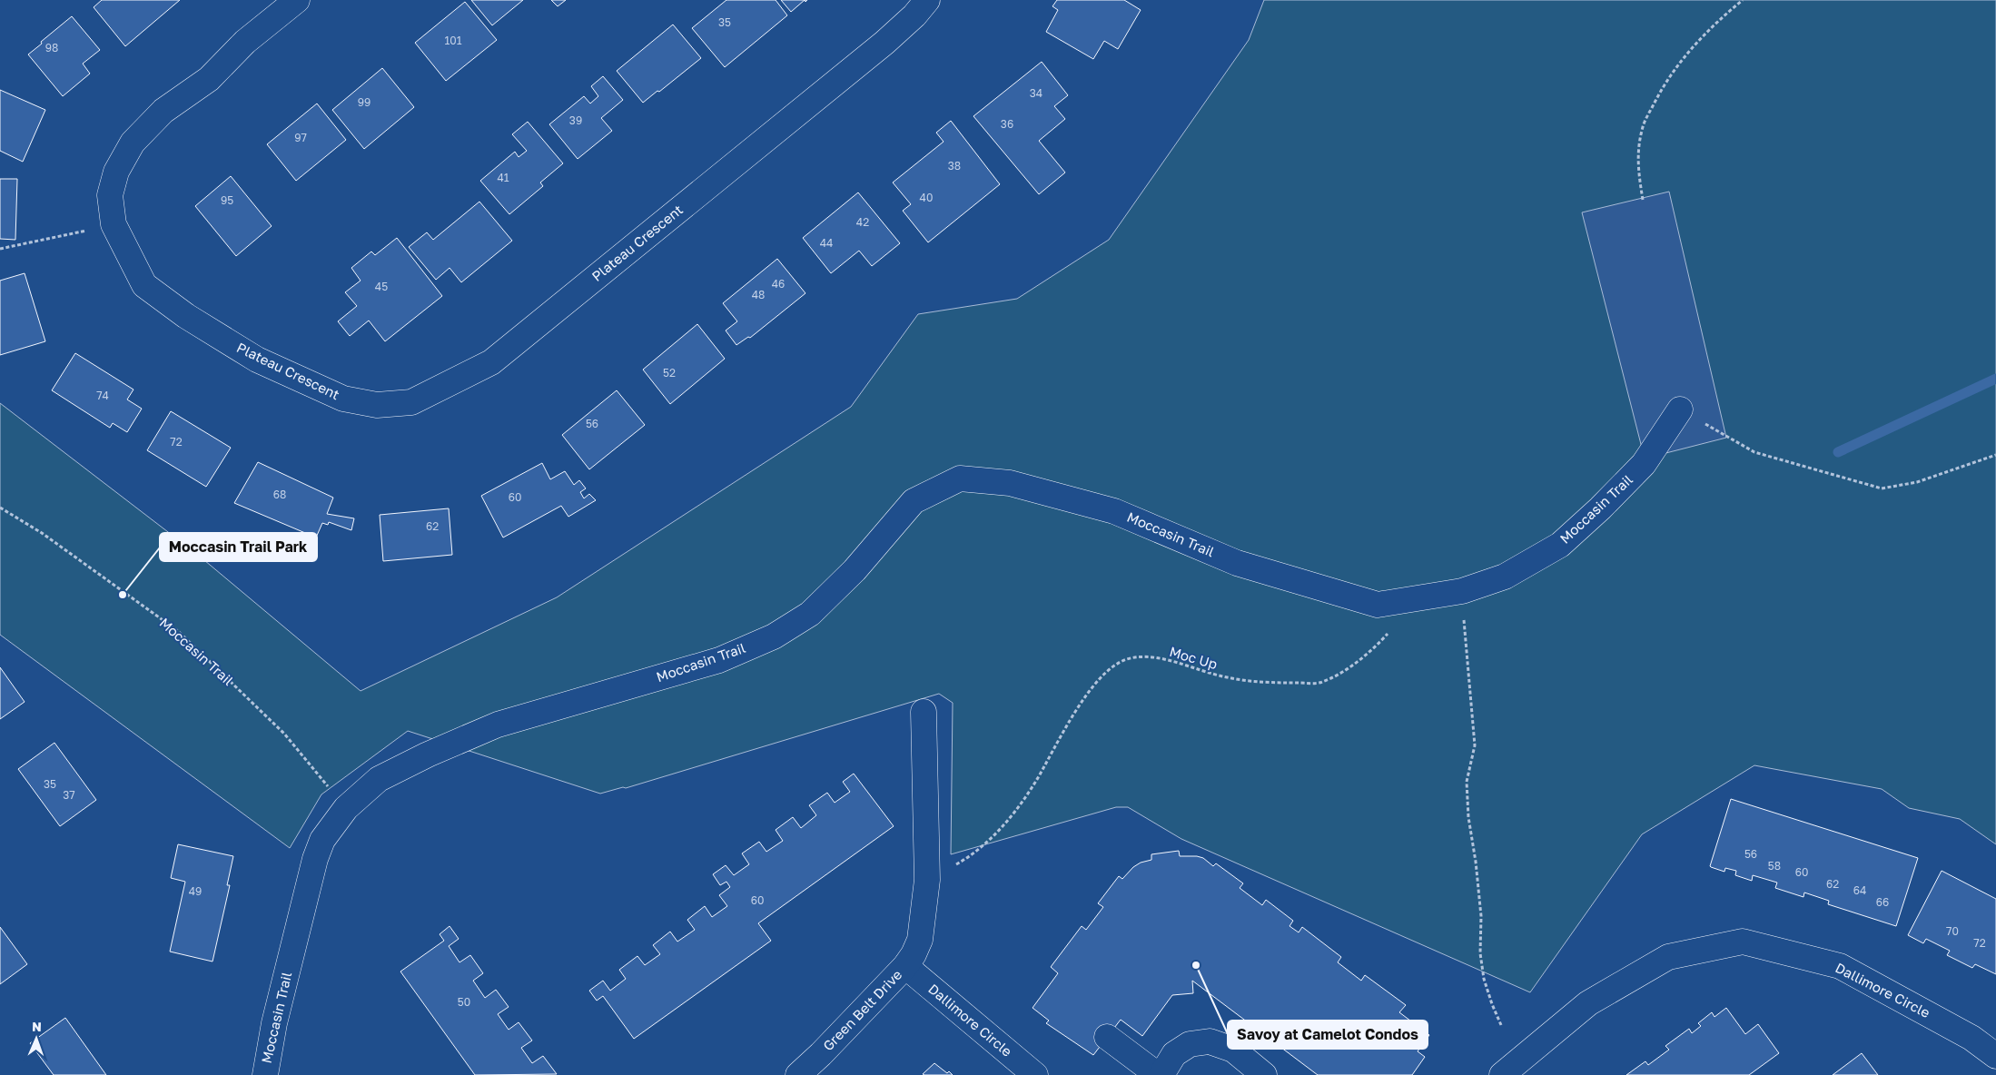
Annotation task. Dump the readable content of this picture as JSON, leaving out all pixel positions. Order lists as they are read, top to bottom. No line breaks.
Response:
{"streets":{"street":["Plateau Crescent","Moccasin Trail","Dallimore Circle","Green Belt Drive"],"path":["Moc Up"]},"crossings":[["Moccasin Trail","Moc Up"],["Moc Up","Green Belt Drive"],["Dallimore Circle","Green Belt Drive"]],"places":["Moccasin Trail Park","Savoy at Camelot Condos"],"house_numbers":["35","101","98","34","99","39","36","97","38","41","40","95","42","44","46","45","48","52","74","56","72","68","60","62","35","37","56","58","60","62","64","49","60","66","70","72","50"],"north":"top"}
